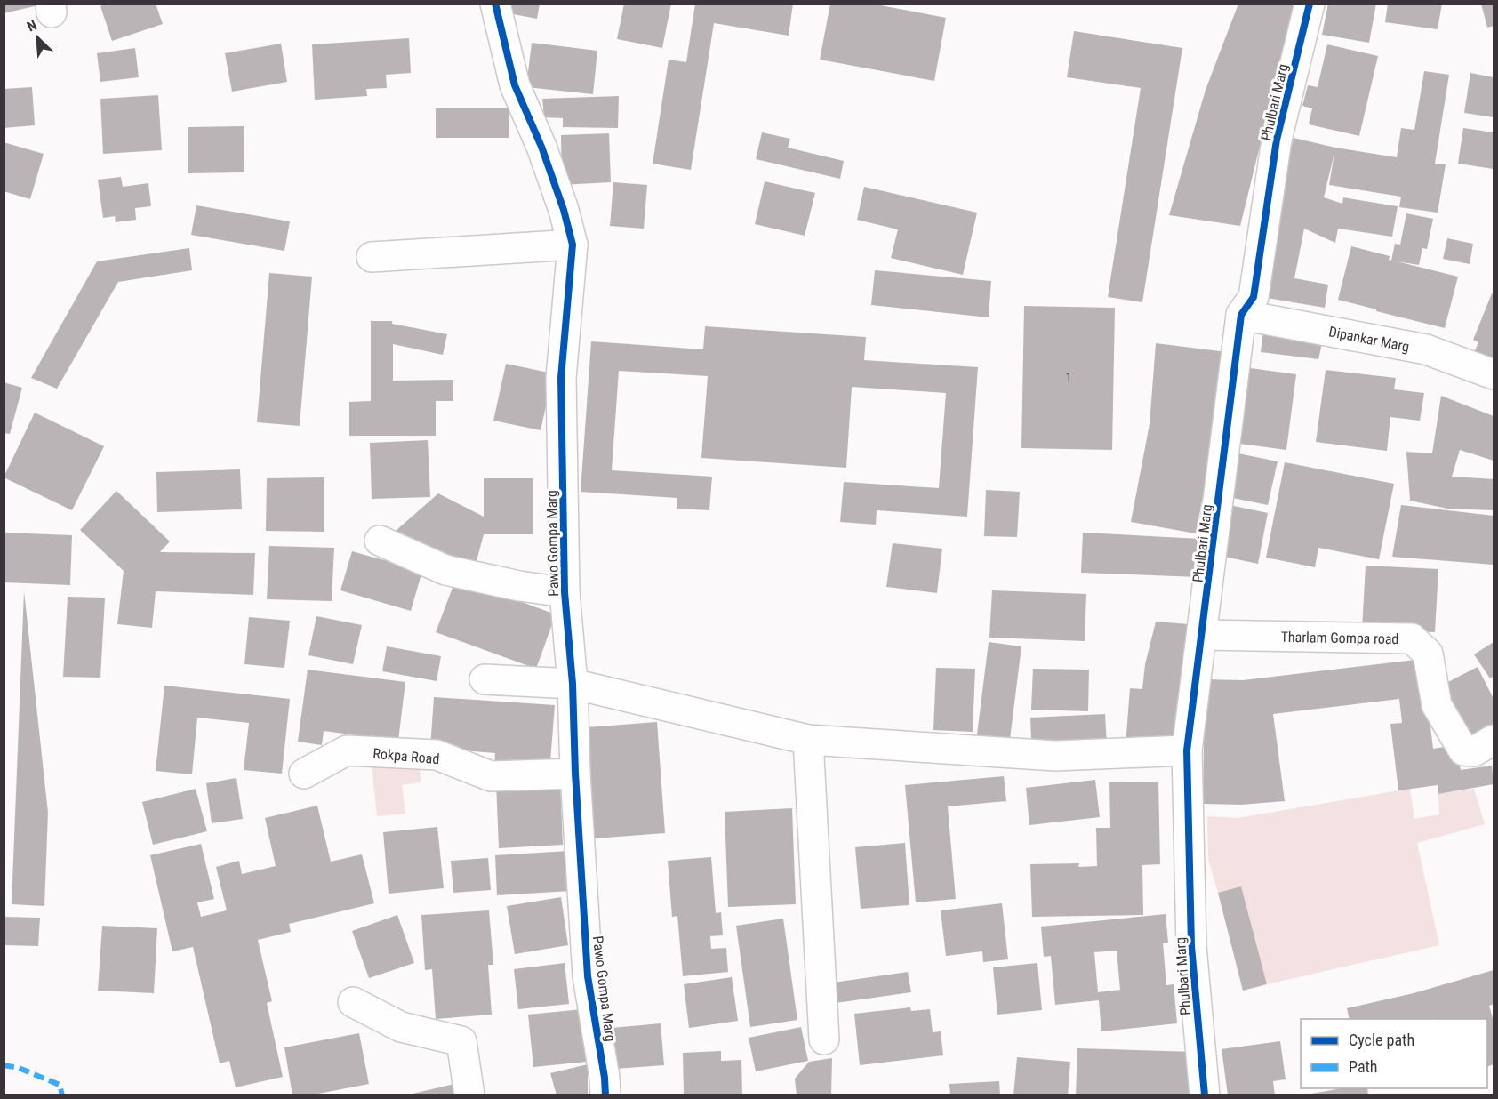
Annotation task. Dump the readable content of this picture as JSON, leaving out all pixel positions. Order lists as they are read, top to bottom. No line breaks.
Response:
{"streets":{"street":["Phulbari Marg","Dipankar Marg","Pawo Gompa Marg","Tharlam Gompa road","Rokpa Road"]},"crossings":[["Phulbari Marg","Dipankar Marg"],["Phulbari Marg","Tharlam Gompa road"],["Pawo Gompa Marg","Rokpa Road"]],"house_numbers":["1"],"legend":["Cycle path","Path"],"north":"top left"}
